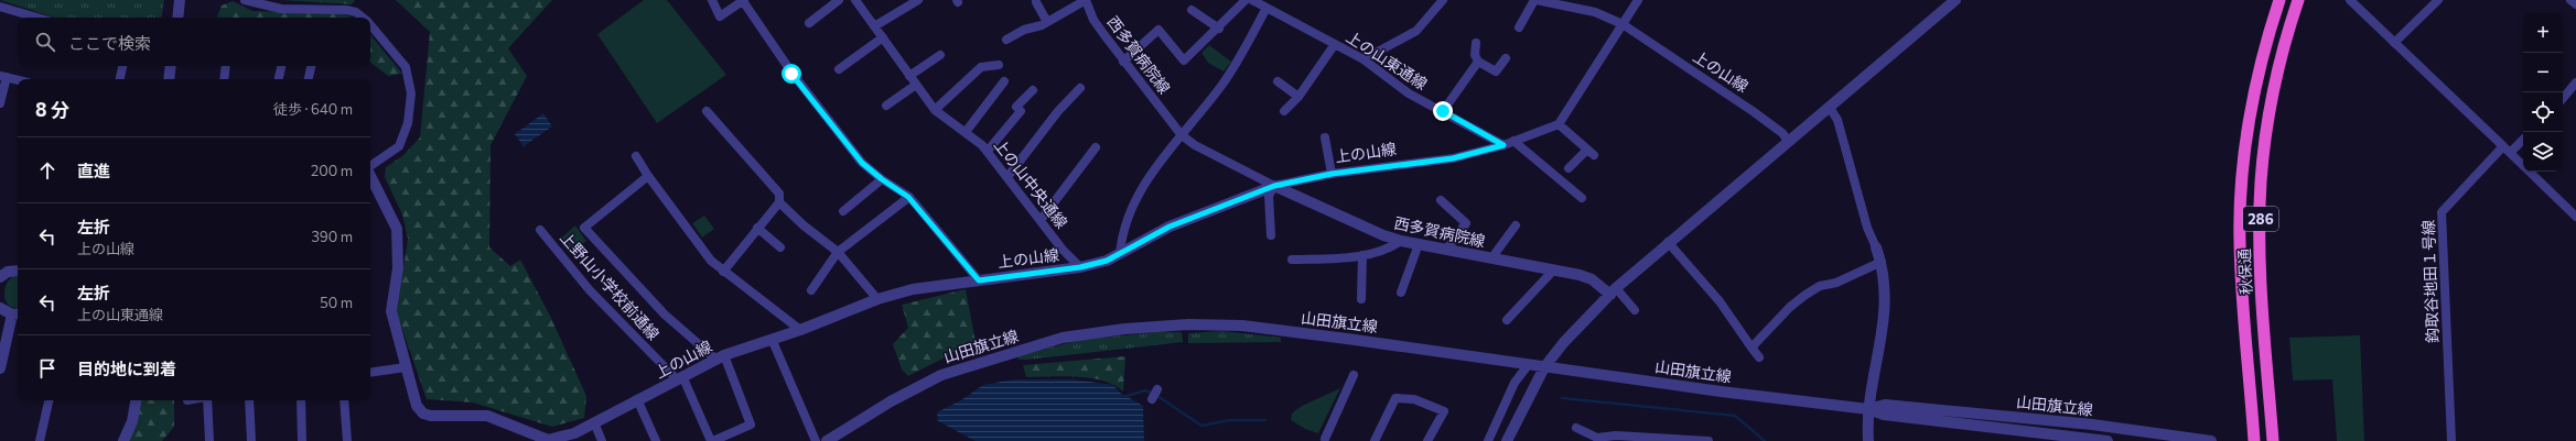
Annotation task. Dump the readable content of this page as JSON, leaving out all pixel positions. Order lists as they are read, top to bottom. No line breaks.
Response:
{"streets":{"highway":["286","秋保通"],"street":["西多賀病院線","上の山東通線","上の山線","上の山中央通線","鈎取谷地田１号線","上野山小学校前通線","山田旗立線"]},"crossings":[["西多賀病院線","上の山線"],["上の山東通線","上の山線"],["上の山線","上の山中央通線"],["上の山線","上野山小学校前通線"]],"page":{"map_buttons":["+","−"],"search":"ここで検索","heading":["8 分","徒歩 · 640 m"],"list":[["直進","200 m"],["左折","上の山線","390 m"],["左折","上の山東通線","50 m"],"目的地に到着"]}}
